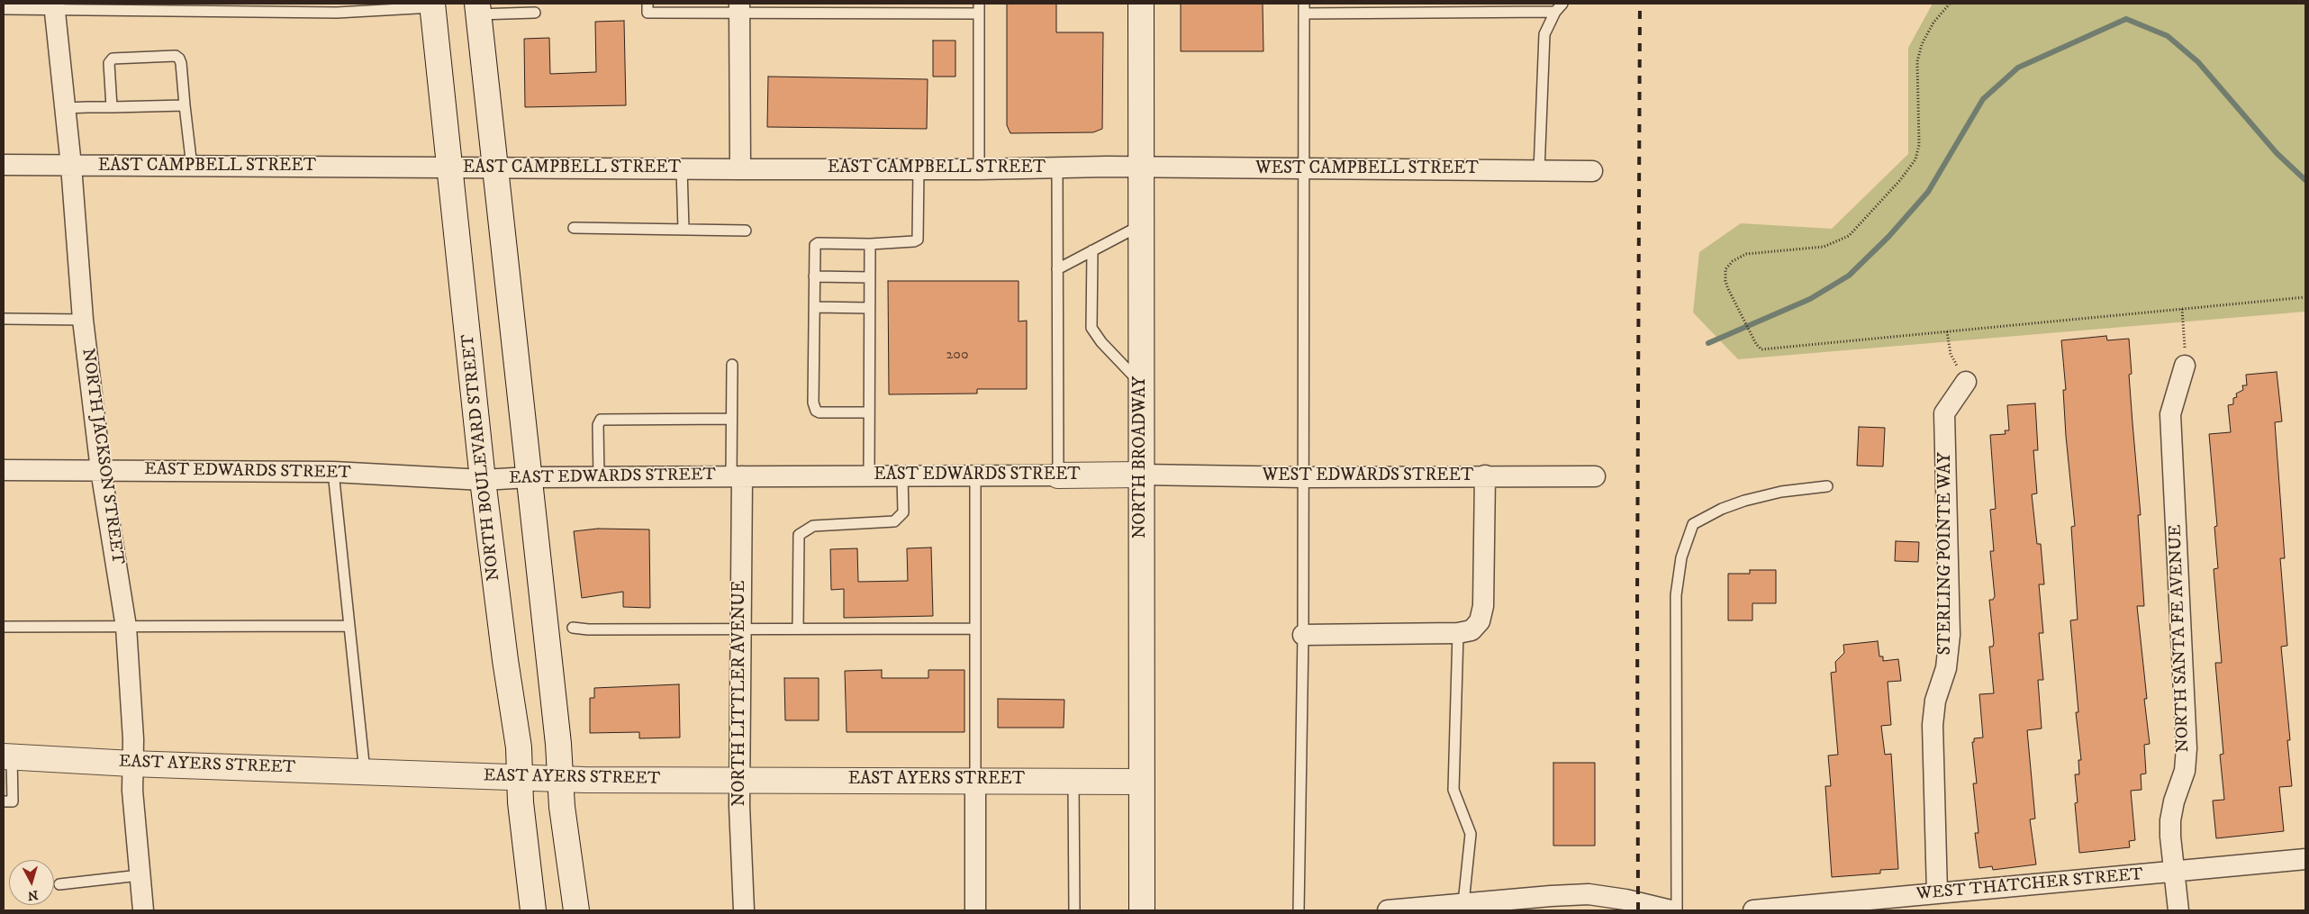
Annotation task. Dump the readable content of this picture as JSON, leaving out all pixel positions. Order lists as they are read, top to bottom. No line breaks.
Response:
{"streets":{"main road":["NORTH BOULEVARD STREET","NORTH BROADWAY","EAST EDWARDS STREET","EAST AYERS STREET"],"street":["EAST CAMPBELL STREET","WEST CAMPBELL STREET","NORTH JACKSON STREET","WEST EDWARDS STREET","STERLING POINTE WAY","NORTH SANTA FE AVENUE","NORTH LITTLER AVENUE","WEST THATCHER STREET"]},"crossings":[["EAST CAMPBELL STREET","WEST CAMPBELL STREET"],["EAST CAMPBELL STREET","NORTH JACKSON STREET"],["EAST CAMPBELL STREET","NORTH BOULEVARD STREET"],["EAST CAMPBELL STREET","NORTH BROADWAY"],["WEST CAMPBELL STREET","NORTH BROADWAY"],["NORTH JACKSON STREET","EAST EDWARDS STREET"],["NORTH JACKSON STREET","EAST AYERS STREET"],["NORTH BOULEVARD STREET","EAST EDWARDS STREET"],["NORTH BOULEVARD STREET","EAST AYERS STREET"],["NORTH BROADWAY","EAST EDWARDS STREET"],["NORTH BROADWAY","WEST EDWARDS STREET"],["NORTH BROADWAY","EAST AYERS STREET"],["EAST EDWARDS STREET","WEST EDWARDS STREET"],["EAST EDWARDS STREET","NORTH LITTLER AVENUE"],["STERLING POINTE WAY","WEST THATCHER STREET"],["NORTH SANTA FE AVENUE","WEST THATCHER STREET"],["NORTH LITTLER AVENUE","EAST AYERS STREET"]],"house_numbers":["200"],"north":"bottom"}
